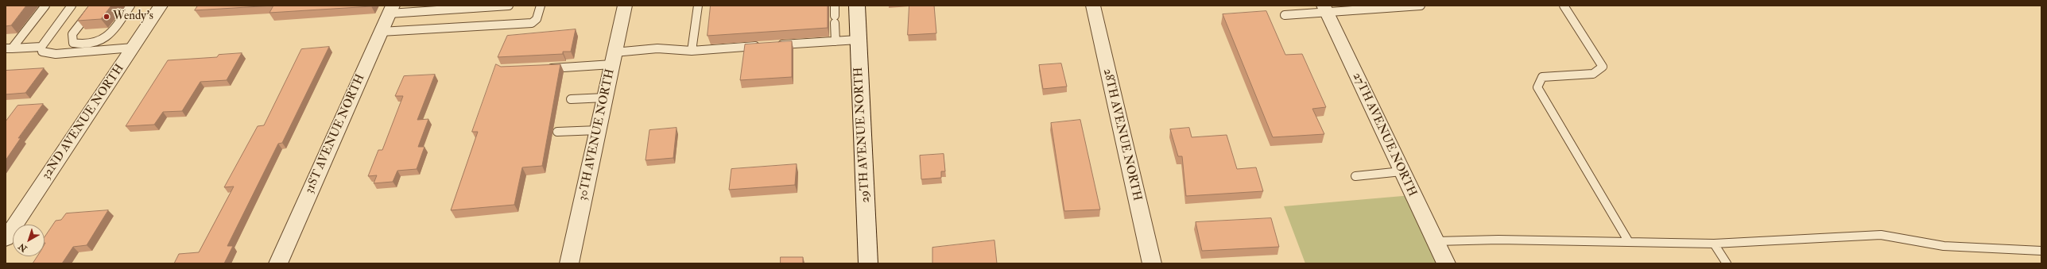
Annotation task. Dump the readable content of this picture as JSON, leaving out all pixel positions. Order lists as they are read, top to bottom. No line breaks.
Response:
{"streets":{"main road":["29TH AVENUE NORTH"],"street":["32ND AVENUE NORTH","31ST AVENUE NORTH","30TH AVENUE NORTH","28TH AVENUE NORTH","27TH AVENUE NORTH"]},"places":["Wendy's"],"north":"bottom left"}
